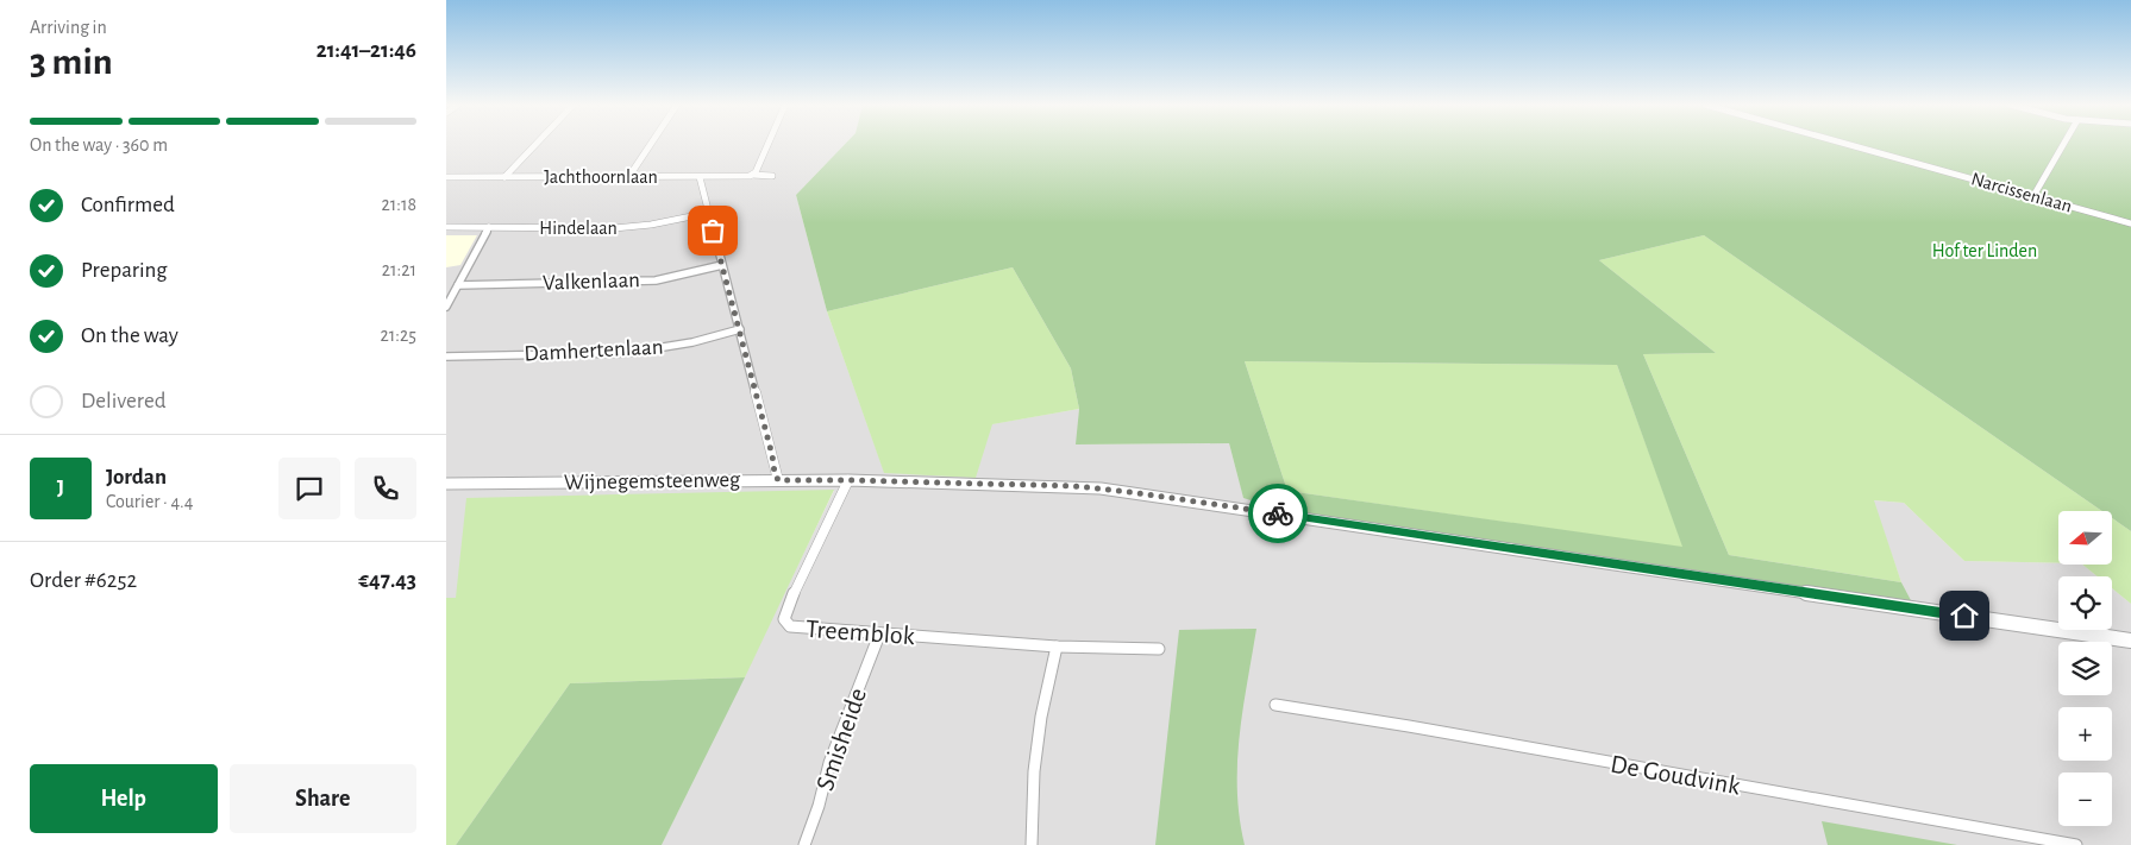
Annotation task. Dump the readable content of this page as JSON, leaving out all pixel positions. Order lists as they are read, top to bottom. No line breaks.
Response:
{"streets":{"street":["Jachthoornlaan","Narcissenlaan","Hindelaan","Valkenlaan","Damhertenlaan","Wijnegemsteenweg","Treemblok","Smisheide","De Goudvink"]},"crossings":[["Wijnegemsteenweg","Treemblok"],["Treemblok","Smisheide"]],"parks":["Hof ter Linden"],"north":"left","page":{"heading":["3 min","Arriving in","21:41–21:46"],"panel":["Jordan","Courier · 4.4","Order #6252","€47.43"],"bar":"On the way · 360 m","list":[["Confirmed","21:18"],["Preparing","21:21"],["On the way","21:25"],"Delivered"],"round":"J","map_buttons":["+","−"],"buttons":["Help","Share"]}}
